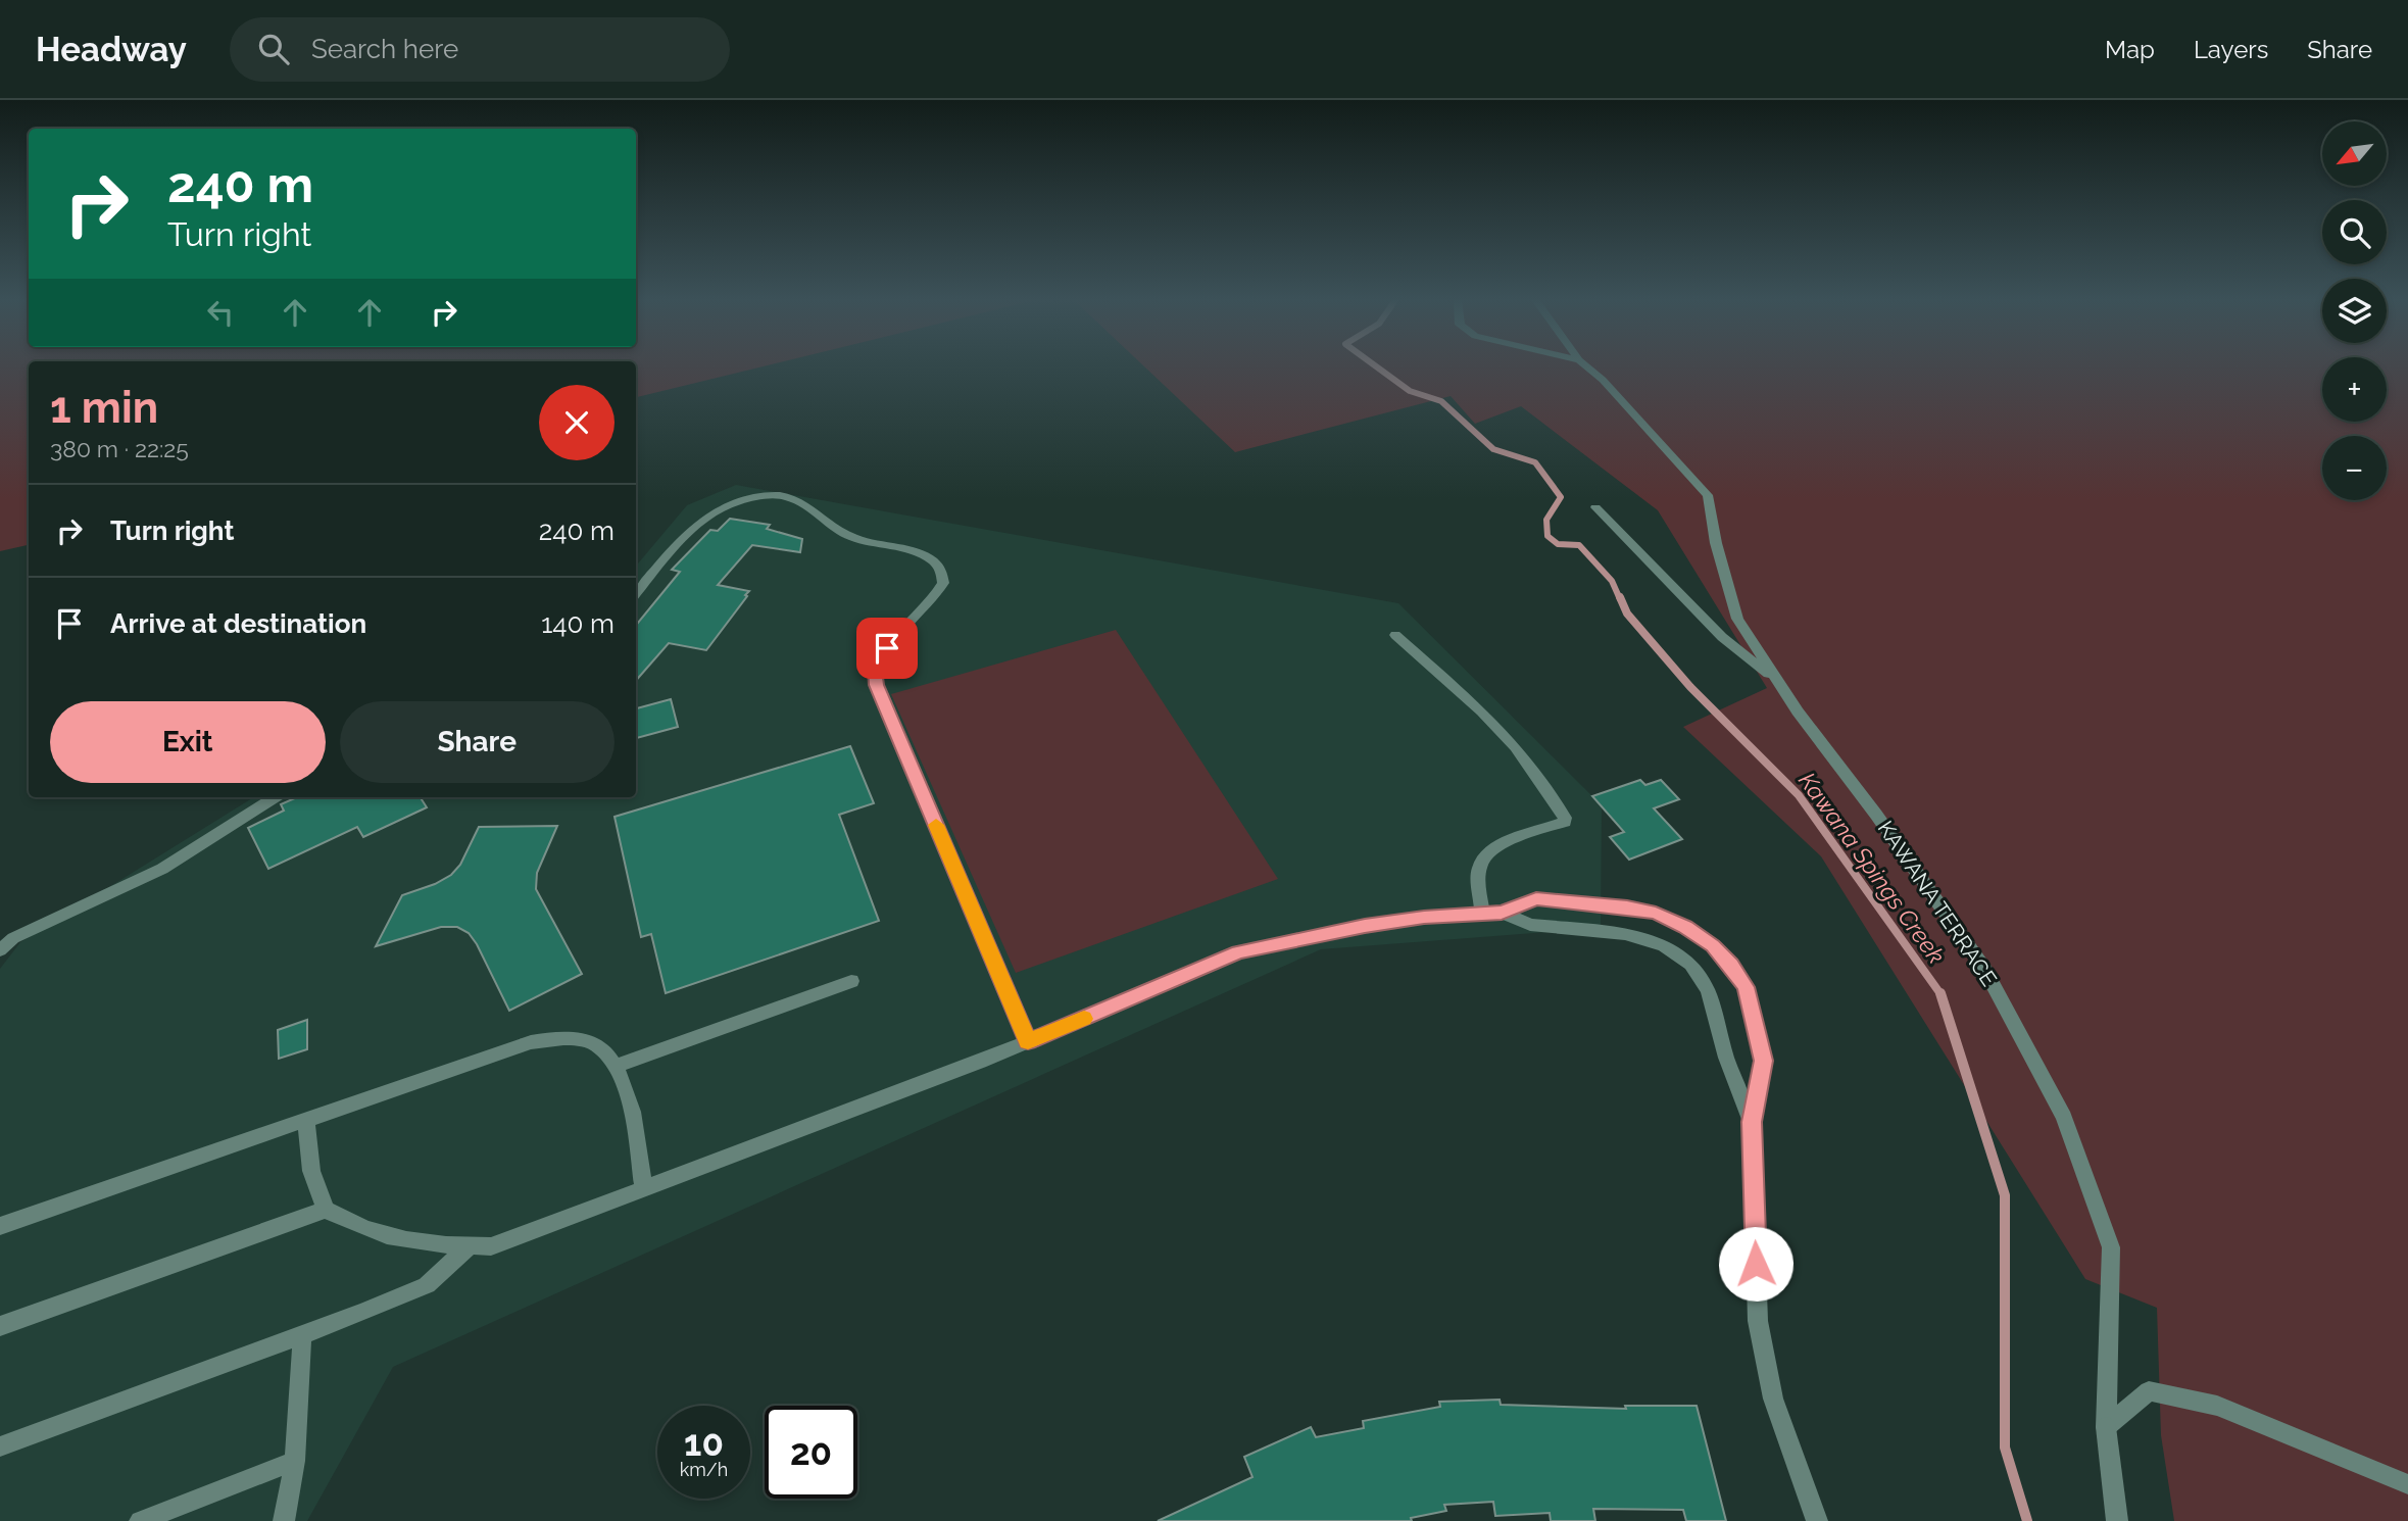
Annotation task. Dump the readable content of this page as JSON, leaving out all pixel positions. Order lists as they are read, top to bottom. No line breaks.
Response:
{"streets":{"street":["KAWANA TERRACE"]},"water":["Kawana Spings Creek"],"north":"bottom left","page":{"header":"Headway","search":"Search here","nav":["Map","Layers","Share"],"map_buttons":["+","−"],"turn":["240 m","Turn right"],"heading":["1 min","380 m · 22:25"],"list":[{"name":"Turn right","value":"240 m"},{"name":"Arrive at destination","value":"140 m"}],"buttons":["Exit","Share"],"speed":"10 km/h","limit":"20"}}
